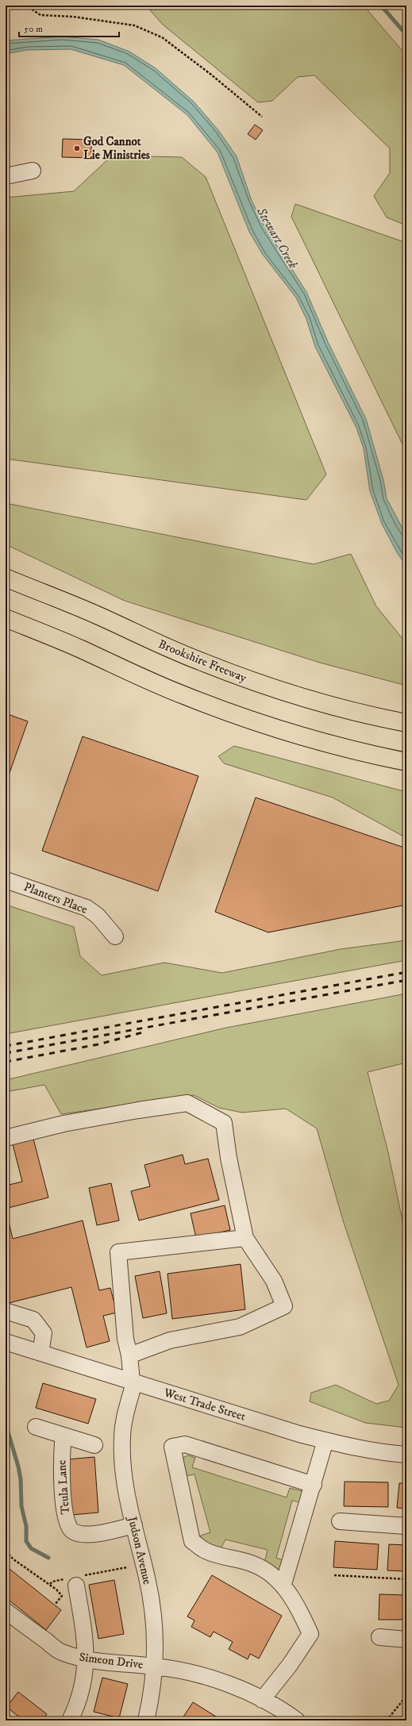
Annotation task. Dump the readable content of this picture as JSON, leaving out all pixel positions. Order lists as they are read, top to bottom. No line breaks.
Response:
{"streets":{"highway":["Brookshire Freeway"],"street":["Planters Place","West Trade Street","Teula Lane","Judson Avenue","Simeon Drive"]},"crossings":[["West Trade Street","Judson Avenue"],["Teula Lane","Judson Avenue"],["Judson Avenue","Simeon Drive"]],"water":["Stewart Creek"],"places":["God Cannot Lie Ministries"],"scale_bar":"50 m"}
